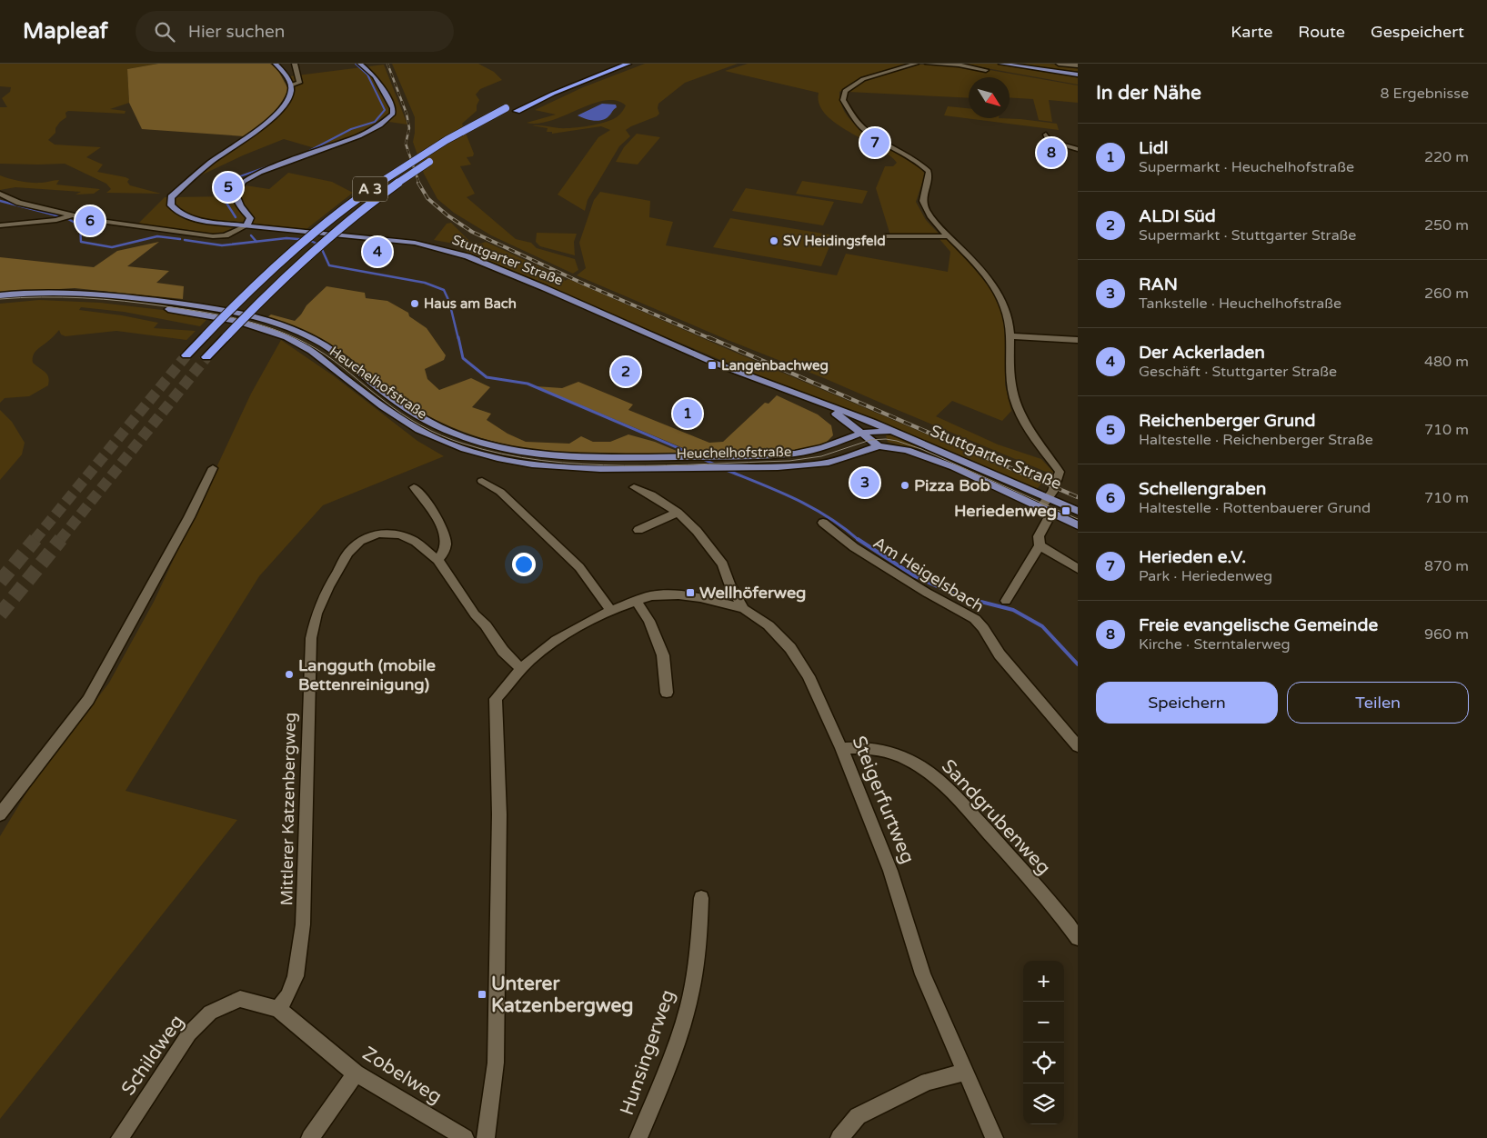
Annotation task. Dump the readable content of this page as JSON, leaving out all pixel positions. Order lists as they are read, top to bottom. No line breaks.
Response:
{"streets":{"highway":["A 3"],"main road":["Stuttgarter Straße","Heuchelhofstraße"],"street":["Am Heigelsbach","Steigerfurtweg","Mittlerer Katzenbergweg","Sandgrubenweg","Hunsingerweg","Schildweg","Zobelweg"]},"crossings":[["Stuttgarter Straße","Heuchelhofstraße"],["Steigerfurtweg","Sandgrubenweg"],["Mittlerer Katzenbergweg","Schildweg"],["Mittlerer Katzenbergweg","Zobelweg"],["Schildweg","Zobelweg"]],"places":{"other":["SV Heidingsfeld","Haus am Bach","Pizza Bob","Langguth (mobile Bettenreinigung)"],"transit":["Langenbachweg","Heriedenweg","Wellhöferweg","Unterer Katzenbergweg"]},"north":"bottom right","page":{"header":"Mapleaf","search":"Hier suchen","nav":["Karte","Route","Gespeichert"],"heading":["In der Nähe","8 Ergebnisse"],"list":[{"mark":"1","name":"Lidl","note":"Supermarkt · Heuchelhofstraße","value":"220 m"},{"mark":"2","name":"ALDI Süd","note":"Supermarkt · Stuttgarter Straße","value":"250 m"},{"mark":"3","name":"RAN","note":"Tankstelle · Heuchelhofstraße","value":"260 m"},{"mark":"4","name":"Der Ackerladen","note":"Geschäft · Stuttgarter Straße","value":"480 m"},{"mark":"5","name":"Reichenberger Grund","note":"Haltestelle · Reichenberger Straße","value":"710 m"},{"mark":"6","name":"Schellengraben","note":"Haltestelle · Rottenbauerer Grund","value":"710 m"},{"mark":"7","name":"Herieden e.V.","note":"Park · Heriedenweg","value":"870 m"},{"mark":"8","name":"Freie evangelische Gemeinde","note":"Kirche · Sterntalerweg","value":"960 m"}],"pins":["7","8","5","6","4","2","1","3"],"buttons":["Speichern","Teilen"],"map_buttons":["+","−"]}}
